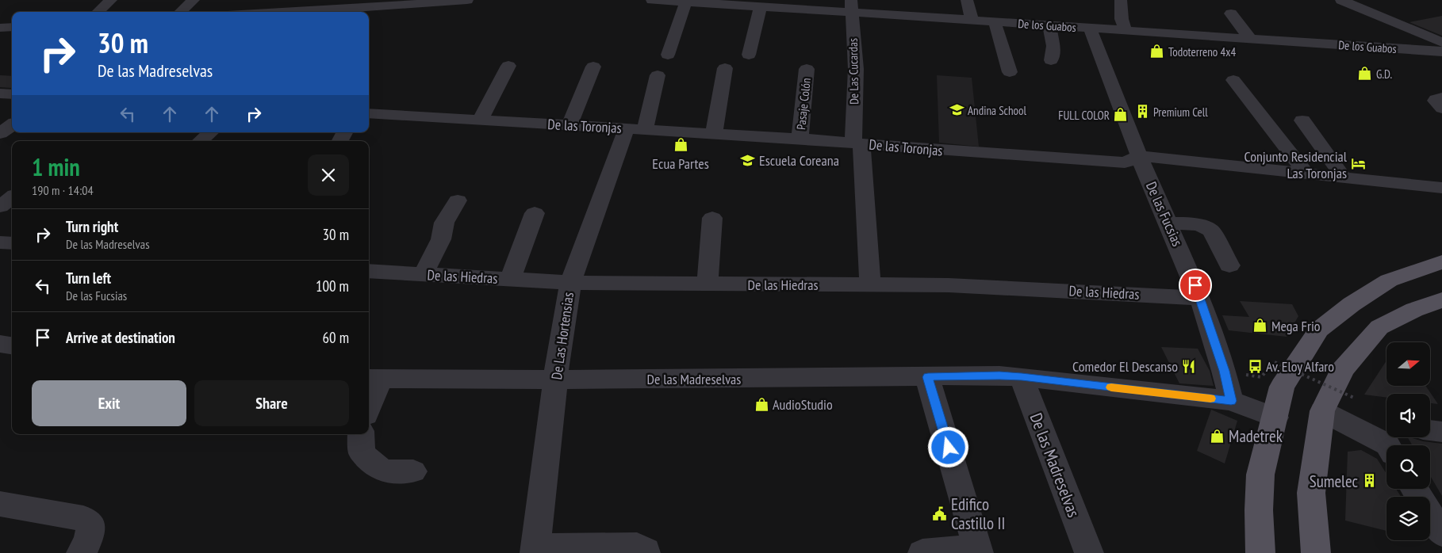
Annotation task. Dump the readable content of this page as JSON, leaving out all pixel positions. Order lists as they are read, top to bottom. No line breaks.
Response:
{"streets":{"street":["De los Guabos","De Las Cucardas","Pasaje Colón","De las Toronjas","De las Fucsias","De las Hiedras","De Las Hortensias","De las Madreselvas"]},"crossings":[["De los Guabos","De Las Cucardas"],["De los Guabos","De las Fucsias"],["De Las Cucardas","De las Toronjas"],["De Las Cucardas","De las Hiedras"],["Pasaje Colón","De las Toronjas"],["De las Toronjas","De las Fucsias"],["De las Toronjas","De Las Hortensias"],["De las Fucsias","De las Hiedras"],["De las Fucsias","De las Madreselvas"],["De las Hiedras","De Las Hortensias"],["De Las Hortensias","De las Madreselvas"]],"places":{"shop":["Todoterreno 4x4","G.D.","FULL COLOR","Ecua Partes","Mega Frio","AudioStudio","Madetrek"],"school or university":["Andina School","Escuela Coreana"],"building":["Premium Cell","Sumelec"],"hotel":["Conjunto Residencial Las Toronjas"],"restaurant":["Comedor El Descanso"],"bus stop":["Av. Eloy Alfaro"],"public building":["Edifico Castillo II"]},"north":"right","page":{"turn":["30 m","De las Madreselvas"],"heading":["1 min","190 m · 14:04"],"list":[{"name":"Turn right","note":"De las Madreselvas","value":"30 m"},{"name":"Turn left","note":"De las Fucsias","value":"100 m"},{"name":"Arrive at destination","value":"60 m"}],"buttons":["Exit","Share"]}}
